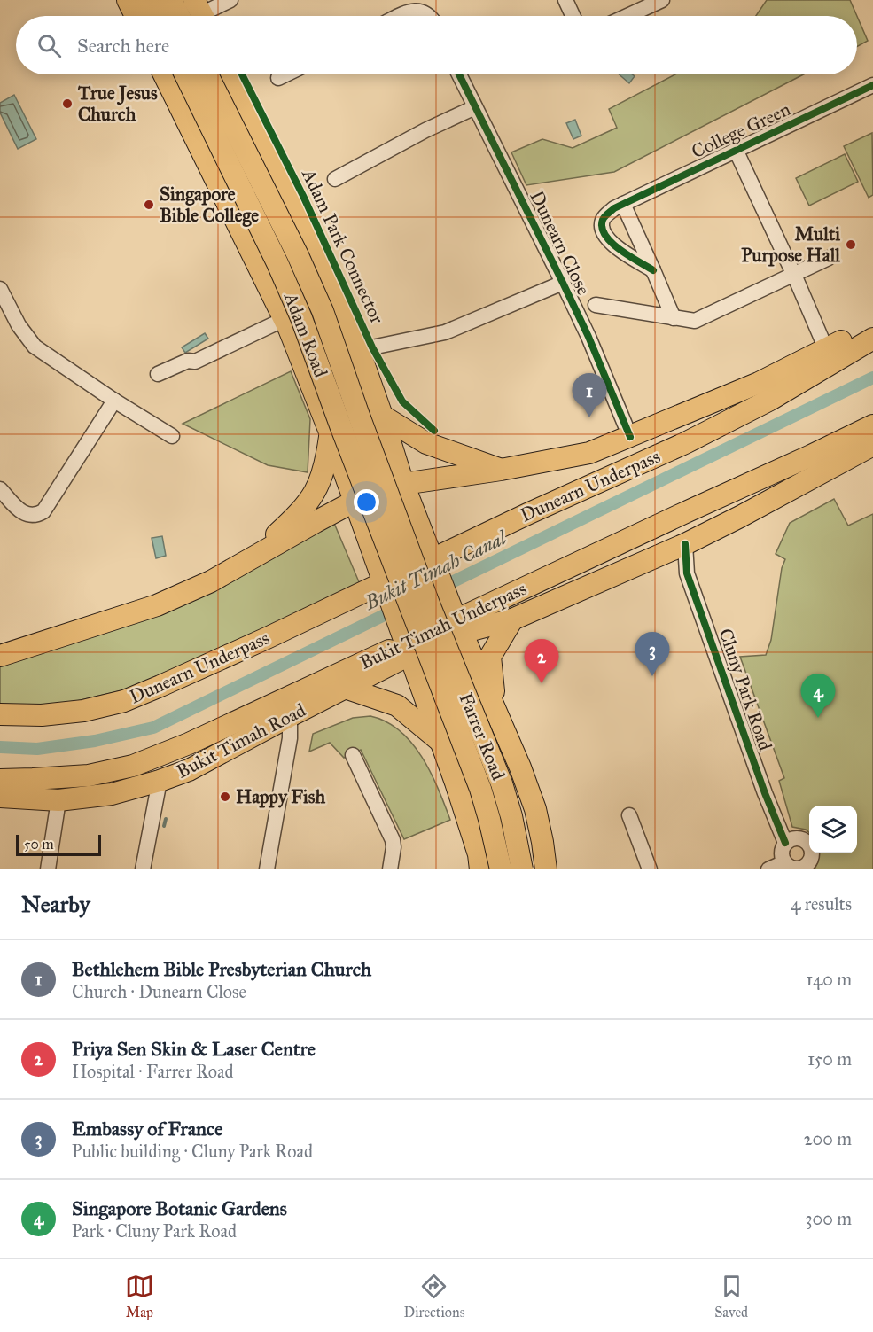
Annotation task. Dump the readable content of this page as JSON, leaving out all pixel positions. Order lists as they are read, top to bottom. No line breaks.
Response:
{"streets":{"highway":["Adam Road","Dunearn Underpass","Bukit Timah Underpass","Farrer Road","Bukit Timah Road"],"street":["College Green","Dunearn Close","Cluny Park Road"],"cycle path":["Adam Park Connector"]},"crossings":[["Adam Road","Farrer Road"],["Cluny Park Road","Bukit Timah Road"]],"water":["Bukit Timah Canal"],"places":["True Jesus Church","Singapore Bible College","Multi Purpose Hall","Happy Fish"],"scale_bar":"50 m","page":{"search":"Search here","pins":["1","3","2","4"],"scale":"50 m","heading":["Nearby","4 results"],"list":[{"mark":"1","name":"Bethlehem Bible Presbyterian Church","note":"Church · Dunearn Close","value":"140 m"},{"mark":"2","name":"Priya Sen Skin & Laser Centre","note":"Hospital · Farrer Road","value":"150 m"},{"mark":"3","name":"Embassy of France","note":"Public building · Cluny Park Road","value":"200 m"},{"mark":"4","name":"Singapore Botanic Gardens","note":"Park · Cluny Park Road","value":"300 m"}],"nav":["Map","Directions","Saved"]}}
